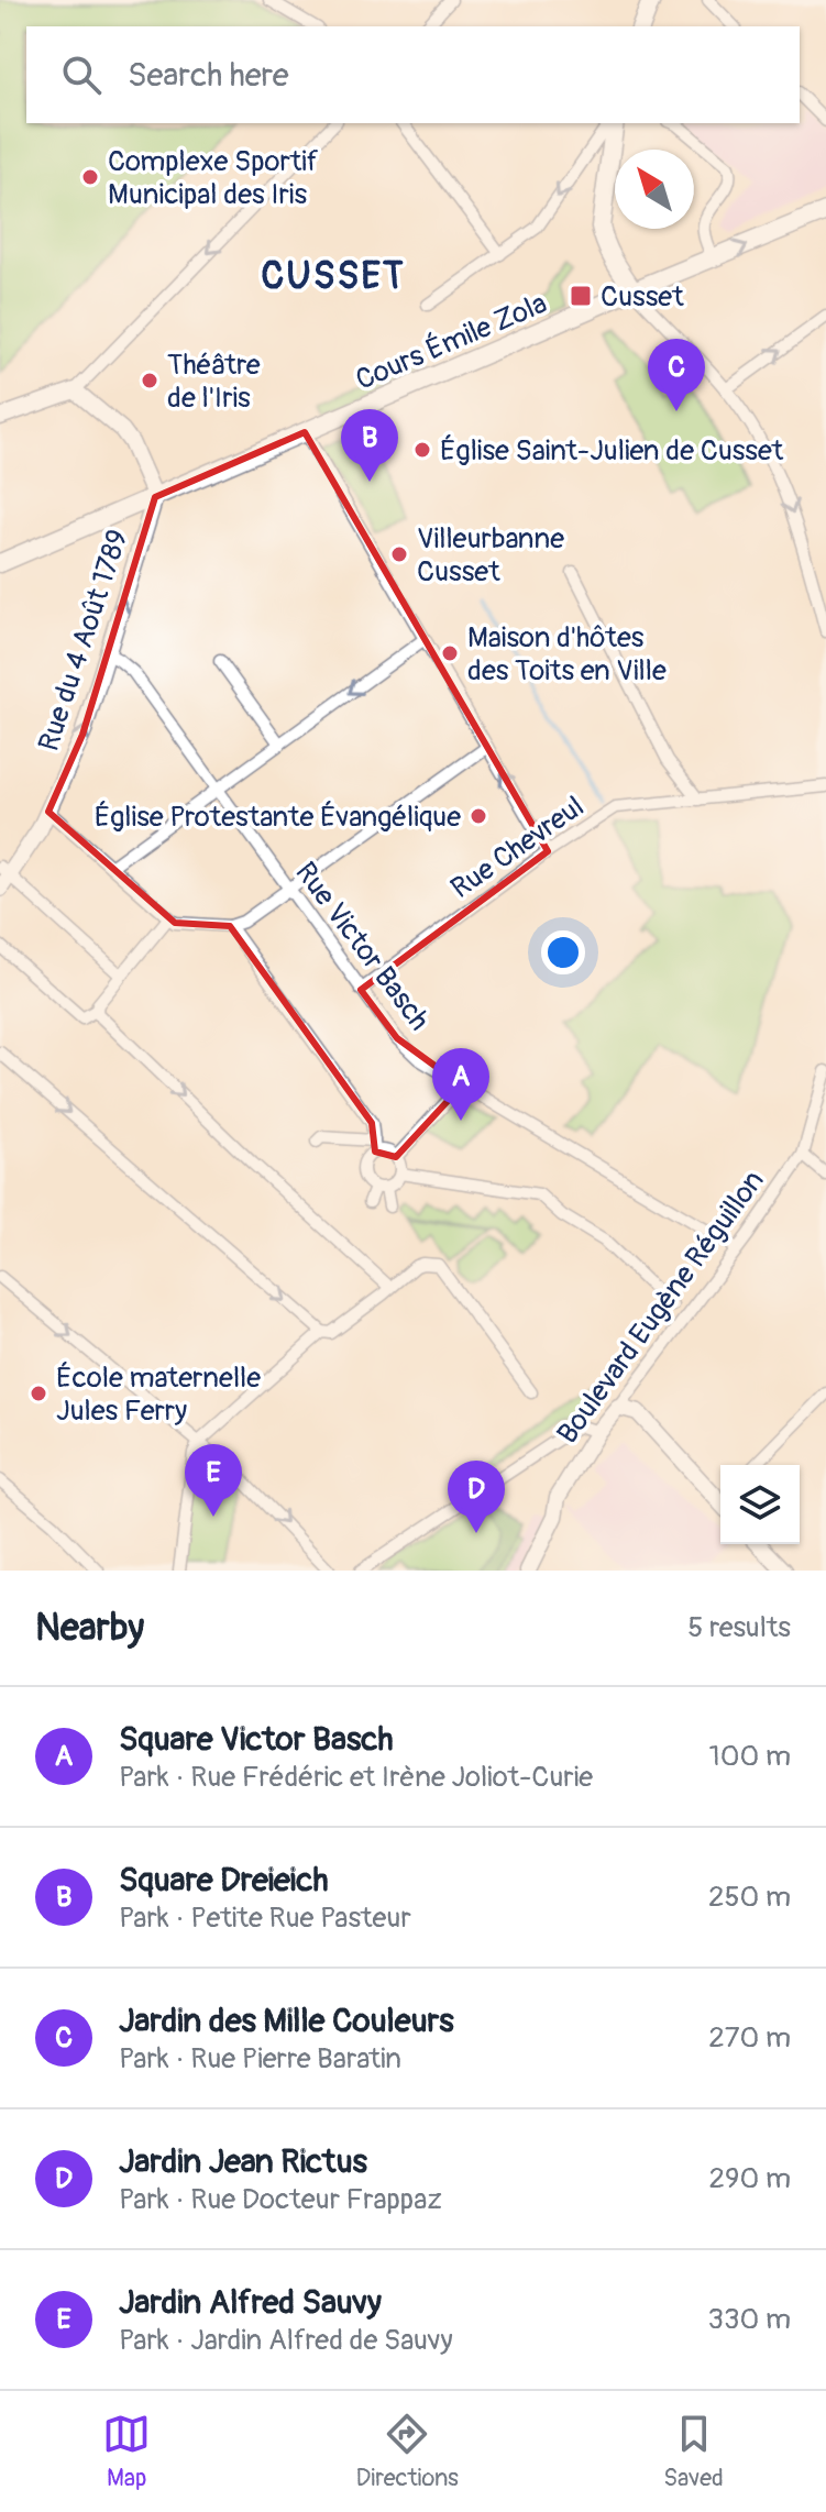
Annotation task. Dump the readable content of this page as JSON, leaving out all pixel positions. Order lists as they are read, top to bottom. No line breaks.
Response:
{"streets":{"main road":["Cours Émile Zola","Rue du 4 Août 1789","Boulevard Eugène Réguillon"],"street":["Rue Chevreul","Rue Victor Basch"]},"crossings":[["Cours Émile Zola","Rue du 4 Août 1789"],["Rue du 4 Août 1789","Rue Victor Basch"],["Rue Chevreul","Rue Victor Basch"],["Rue Victor Basch","Boulevard Eugène Réguillon"]],"one_way":["Rue du 4 Août 1789"],"districts":["CUSSET"],"places":{"other":["Complexe Sportif Municipal des Iris","Théâtre de l'Iris","Église Saint-Julien de Cusset","Villeurbanne Cusset","Maison d'hôtes des Toits en Ville","Église Protestante Évangélique","École maternelle Jules Ferry"],"transit":["Cusset"]},"north":"top left","page":{"search":"Search here","pins":["C","B","A","E","D"],"heading":["Nearby","5 results"],"list":[{"mark":"A","name":"Square Victor Basch","note":"Park · Rue Frédéric et Irène Joliot-Curie","value":"100 m"},{"mark":"B","name":"Square Dreieich","note":"Park · Petite Rue Pasteur","value":"250 m"},{"mark":"C","name":"Jardin des Mille Couleurs","note":"Park · Rue Pierre Baratin","value":"270 m"},{"mark":"D","name":"Jardin Jean Rictus","note":"Park · Rue Docteur Frappaz","value":"290 m"},{"mark":"E","name":"Jardin Alfred Sauvy","note":"Park · Jardin Alfred de Sauvy","value":"330 m"}],"nav":["Map","Directions","Saved"]}}
